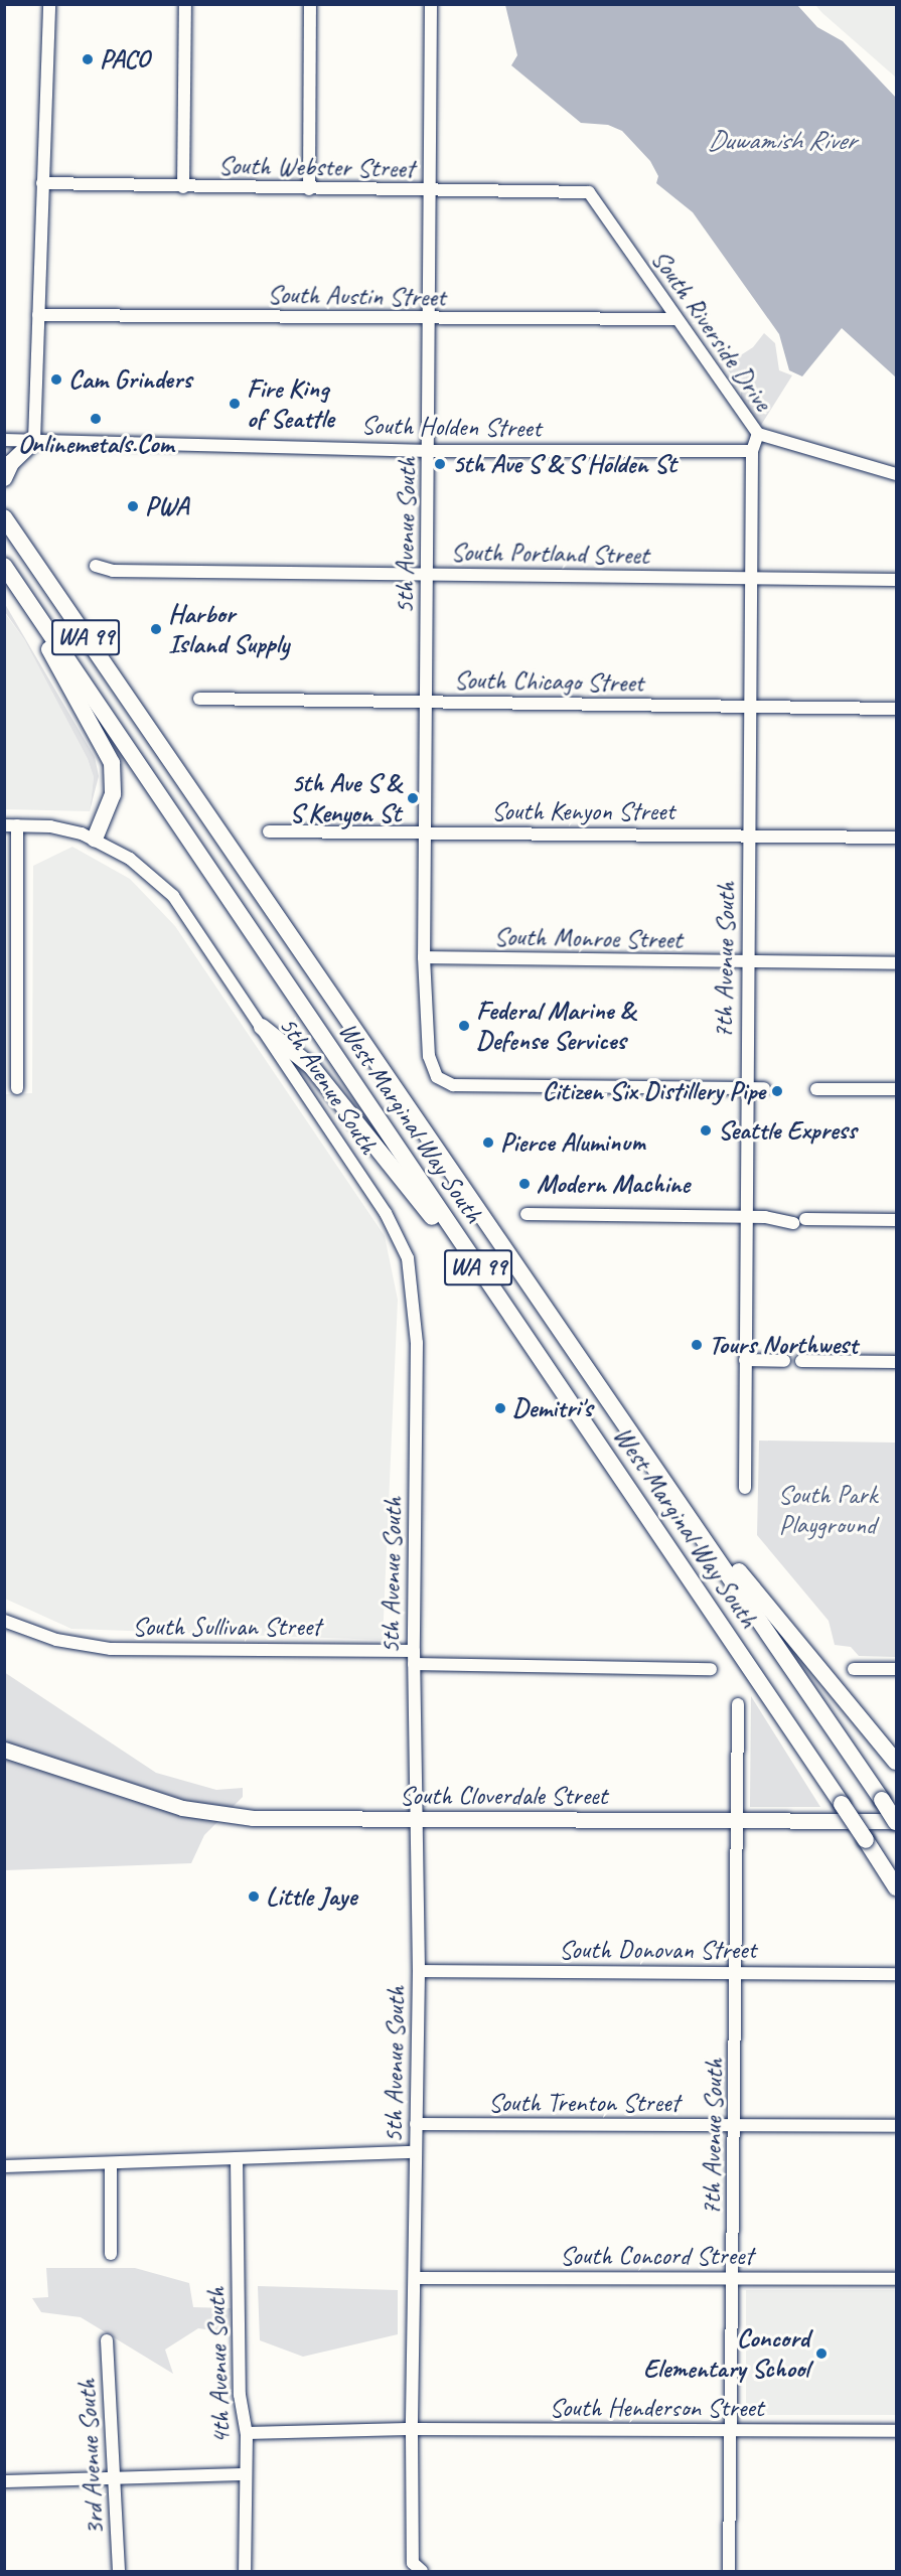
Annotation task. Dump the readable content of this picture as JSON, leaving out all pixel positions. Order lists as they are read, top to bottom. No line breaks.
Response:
{"streets":{"highway":["WA 99","West Marginal Way South"],"main road":["South Cloverdale Street"],"street":["South Webster Street","South Austin Street","South Riverside Drive","South Holden Street","5th Avenue South","South Portland Street","South Chicago Street","South Kenyon Street","South Monroe Street","7th Avenue South","South Sullivan Street","South Donovan Street","South Trenton Street","South Concord Street","4th Avenue South","South Henderson Street","3rd Avenue South"]},"crossings":[["South Webster Street","South Riverside Drive"],["South Webster Street","5th Avenue South"],["South Austin Street","South Riverside Drive"],["South Austin Street","5th Avenue South"],["South Riverside Drive","7th Avenue South"],["South Holden Street","5th Avenue South"],["South Holden Street","7th Avenue South"],["5th Avenue South","South Portland Street"],["5th Avenue South","South Chicago Street"],["5th Avenue South","South Kenyon Street"],["5th Avenue South","South Monroe Street"],["5th Avenue South","7th Avenue South"],["5th Avenue South","South Sullivan Street"],["5th Avenue South","South Cloverdale Street"],["5th Avenue South","South Donovan Street"],["5th Avenue South","South Trenton Street"],["5th Avenue South","South Concord Street"],["5th Avenue South","South Henderson Street"],["South Portland Street","7th Avenue South"],["South Chicago Street","7th Avenue South"],["South Kenyon Street","7th Avenue South"],["South Monroe Street","7th Avenue South"],["7th Avenue South","South Cloverdale Street"],["7th Avenue South","South Donovan Street"],["7th Avenue South","South Trenton Street"],["7th Avenue South","South Concord Street"],["7th Avenue South","South Henderson Street"],["West Marginal Way South","South Cloverdale Street"],["4th Avenue South","South Henderson Street"]],"water":["Duwamish River"],"parks":["South Park Playground"],"places":["PACO","Cam Grinders","Fire King of Seattle","Onlinemetals.Com","5th Ave S & S Holden St","PWA","Harbor Island Supply","5th Ave S & S Kenyon St","Federal Marine & Defense Services","Citizen Six Distillery Pipe","Seattle Express","Pierce Aluminum","Modern Machine","Tours Northwest","Demitri's","Little Jaye","Concord Elementary School"]}
